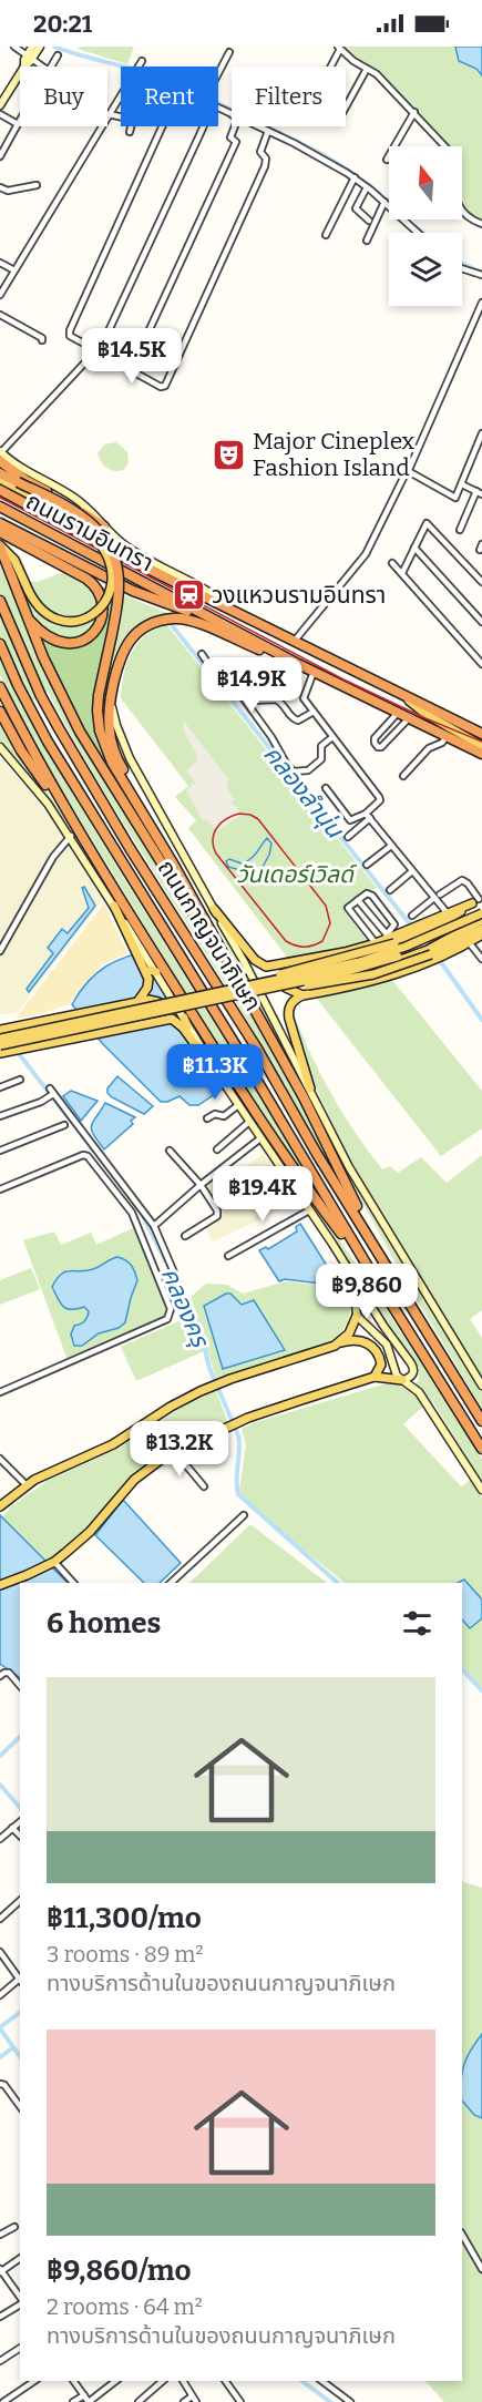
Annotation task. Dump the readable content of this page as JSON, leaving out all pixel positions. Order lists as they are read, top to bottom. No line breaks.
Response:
{"streets":{"highway":["ถนนรามอินทรา","ถนนกาญจนาภิเษก"]},"water":["คลองลำนุ่น","คลองครุ"],"parks":["วันเดอร์เวิลด์"],"places":{"theatre":["Major Cineplex Fashion Island"],"station":["วงแหวนรามอินทรา"]},"north":"top","page":{"status":"20:21","chip":["Buy","Rent","Filters"],"price":["฿14.5K","฿14.9K","฿11.3K","฿19.4K","฿9,860","฿13.2K"],"heading":"6 homes","list":[{"name":"฿11,300/mo","note":"3 rooms · 89 m² · ทางบริการด้านในของถนนกาญจนาภิเษก"},{"name":"฿9,860/mo","note":"2 rooms · 64 m² · ทางบริการด้านในของถนนกาญจนาภิเษก"}]}}
